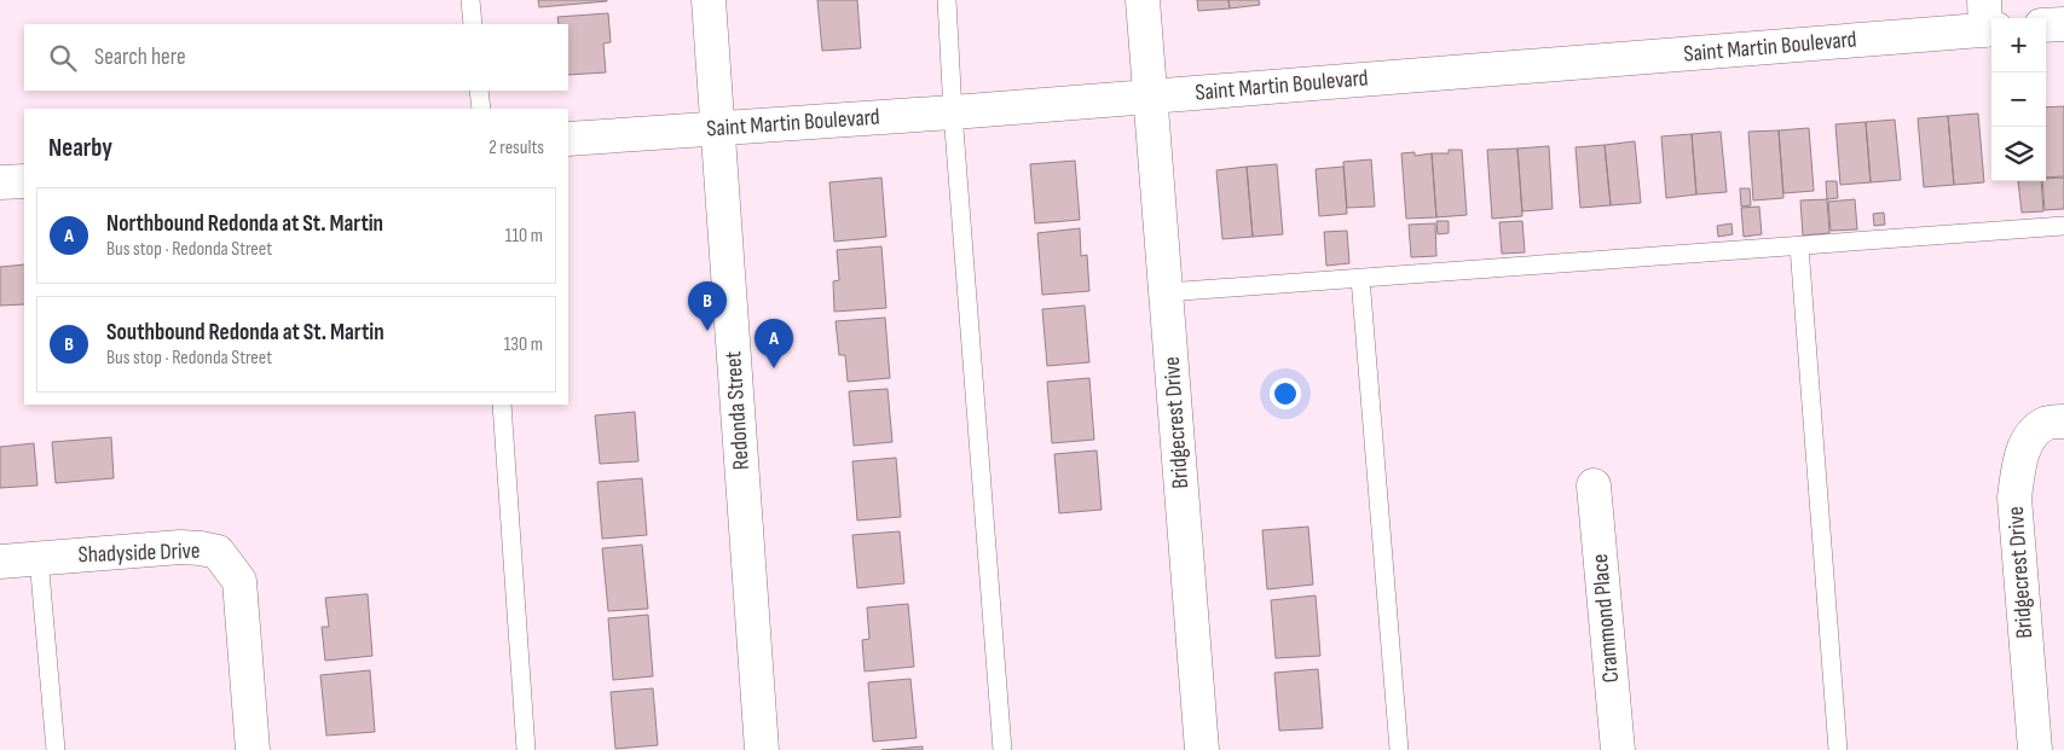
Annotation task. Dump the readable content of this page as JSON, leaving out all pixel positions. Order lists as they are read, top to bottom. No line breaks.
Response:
{"streets":{"street":["Saint Martin Boulevard","Redonda Street","Bridgecrest Drive","Shadyside Drive","Crammond Place"]},"crossings":[["Saint Martin Boulevard","Redonda Street"],["Saint Martin Boulevard","Bridgecrest Drive"]],"page":{"map_buttons":["+","−"],"search":"Search here","heading":["Nearby","2 results"],"list":[{"mark":"A","name":"Northbound Redonda at St. Martin","note":"Bus stop · Redonda Street","value":"110 m"},{"mark":"B","name":"Southbound Redonda at St. Martin","note":"Bus stop · Redonda Street","value":"130 m"}],"pins":["B","A"]}}
